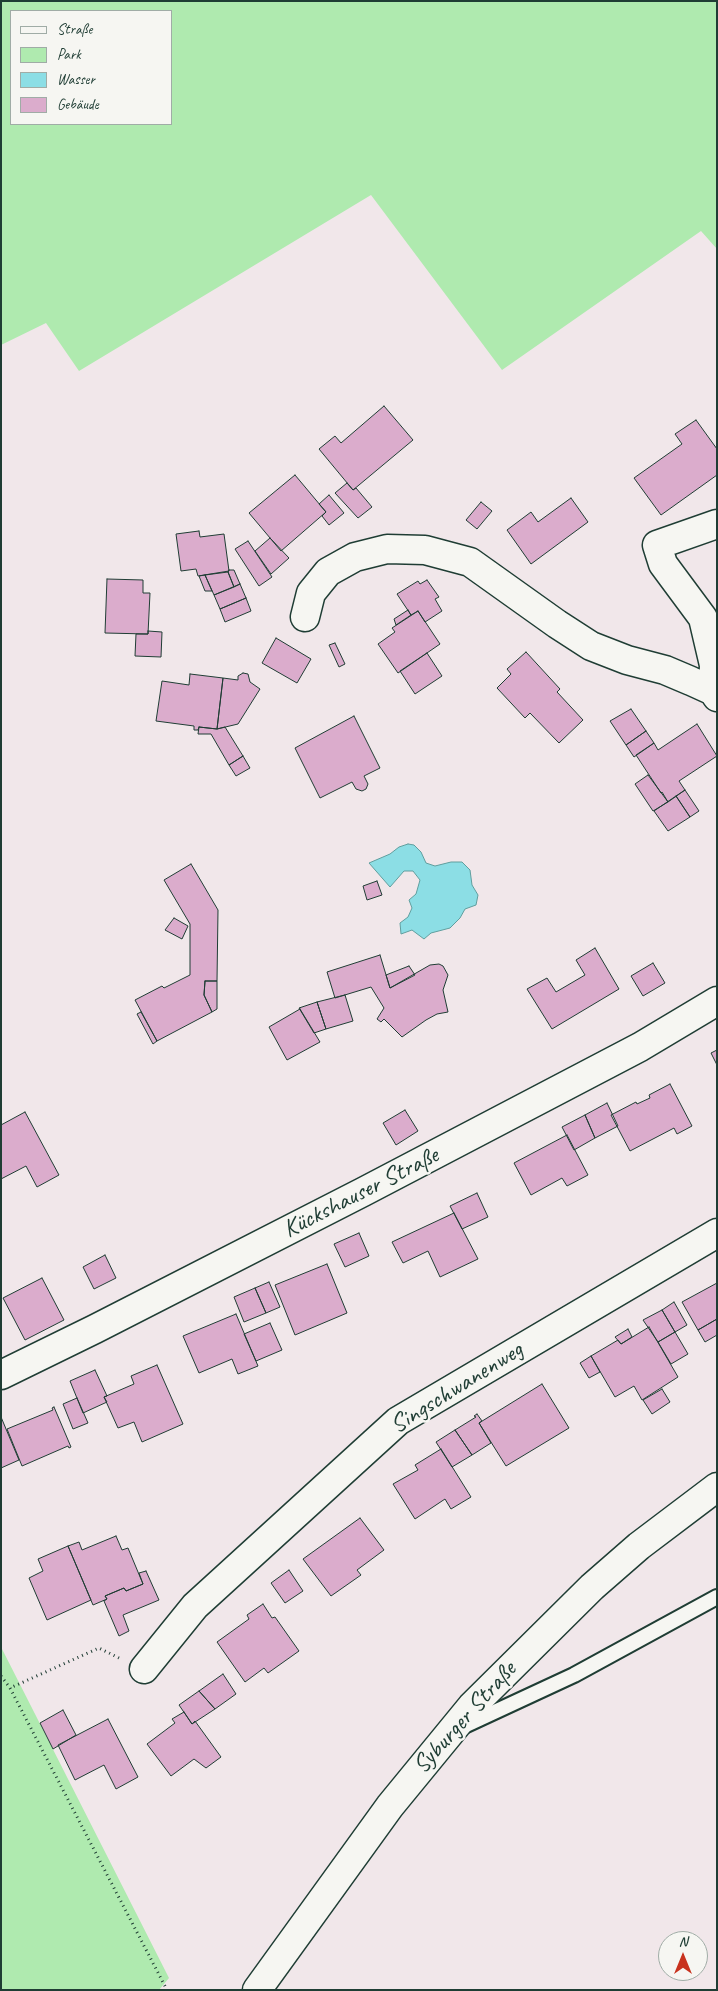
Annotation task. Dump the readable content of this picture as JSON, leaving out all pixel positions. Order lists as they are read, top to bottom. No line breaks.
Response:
{"streets":{"street":["Kückshauser Straße","Singschwanenweg","Syburger Straße"]},"legend":["Straße","Park","Wasser","Gebäude"],"north":"top"}
